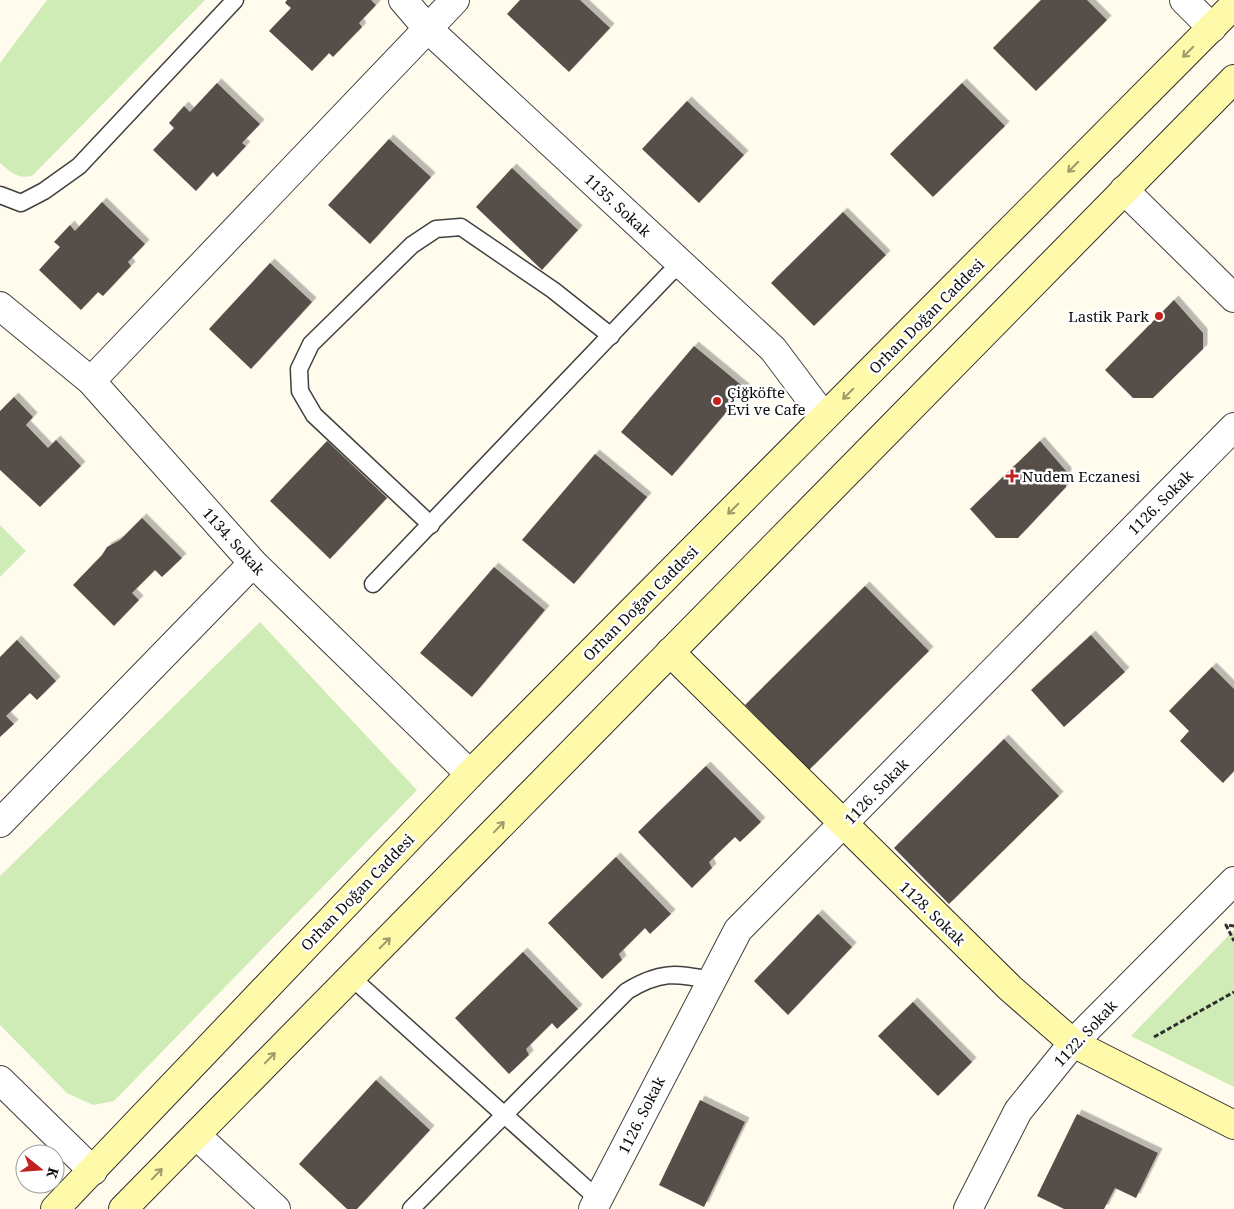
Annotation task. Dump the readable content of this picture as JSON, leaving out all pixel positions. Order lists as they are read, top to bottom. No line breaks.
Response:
{"streets":{"main road":["Orhan Doğan Caddesi","1128. Sokak"],"street":["1135. Sokak","1126. Sokak","1134. Sokak","1122. Sokak"]},"crossings":[["1135. Sokak","Orhan Doğan Caddesi"],["Orhan Doğan Caddesi","1134. Sokak"],["1126. Sokak","1128. Sokak"],["1128. Sokak","1122. Sokak"]],"places":{"other":["Lastik Park","Çiğköfte Evi ve Cafe"],"health":["Nudem Eczanesi"]},"north":"right"}
